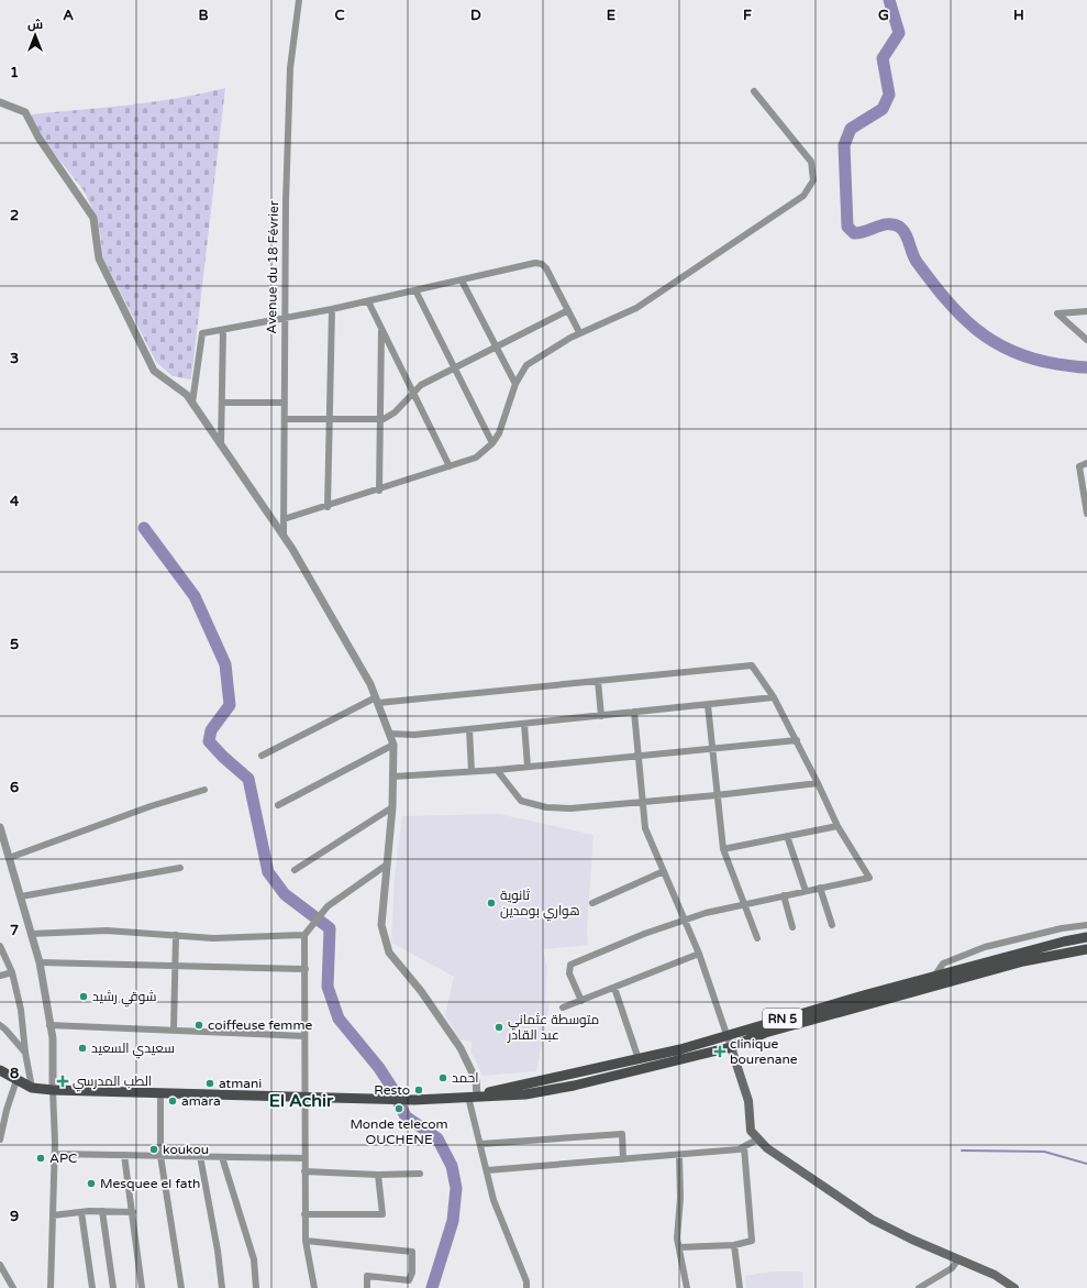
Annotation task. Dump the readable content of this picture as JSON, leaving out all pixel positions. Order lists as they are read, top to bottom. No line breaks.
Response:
{"streets":{"main road":["RN 5"],"street":["Avenue du 18 Février"]},"districts":["El Achir"],"places":{"other":["ثانوية هواري بومدين","شوقي رشيد","coiffeuse femme","متوسطة عثماني عبد القادر","سعيدي السعيد","احمد","atmani","Resto","amara","Monde telecom OUCHENE","koukou","APC","Mesquee el fath"],"health":["clinique bourenane","الطب المدرسي"]},"north":"top","grid":{"columns":["A","B","C","D","E","F","G","H"],"rows":["1","2","3","4","5","6","7","8","9"]}}
